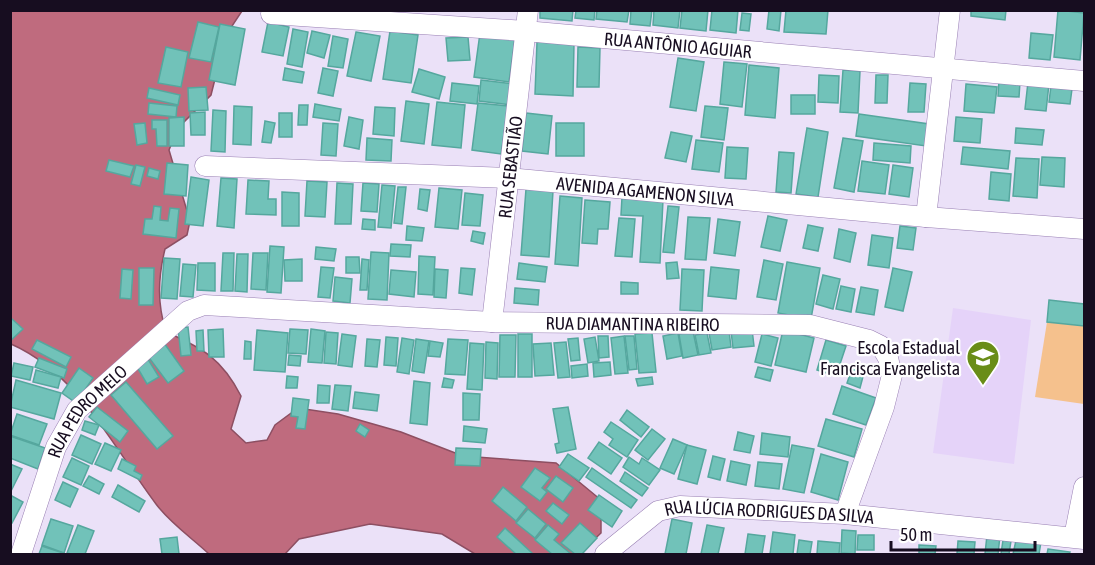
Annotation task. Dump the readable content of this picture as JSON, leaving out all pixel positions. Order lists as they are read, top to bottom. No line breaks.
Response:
{"streets":{"street":["RUA ANTÔNIO AGUIAR","RUA SEBASTIÃO","AVENIDA AGAMENON SILVA","RUA DIAMANTINA RIBEIRO","RUA PEDRO MELO","RUA LÚCIA RODRIGUES DA SILVA"]},"crossings":[["RUA ANTÔNIO AGUIAR","RUA SEBASTIÃO"],["RUA SEBASTIÃO","AVENIDA AGAMENON SILVA"],["RUA SEBASTIÃO","RUA DIAMANTINA RIBEIRO"],["RUA DIAMANTINA RIBEIRO","RUA PEDRO MELO"],["RUA DIAMANTINA RIBEIRO","RUA LÚCIA RODRIGUES DA SILVA"]],"places":{"school or university":["Escola Estadual Francisca Evangelista"]},"scale_bar":"50 m"}
